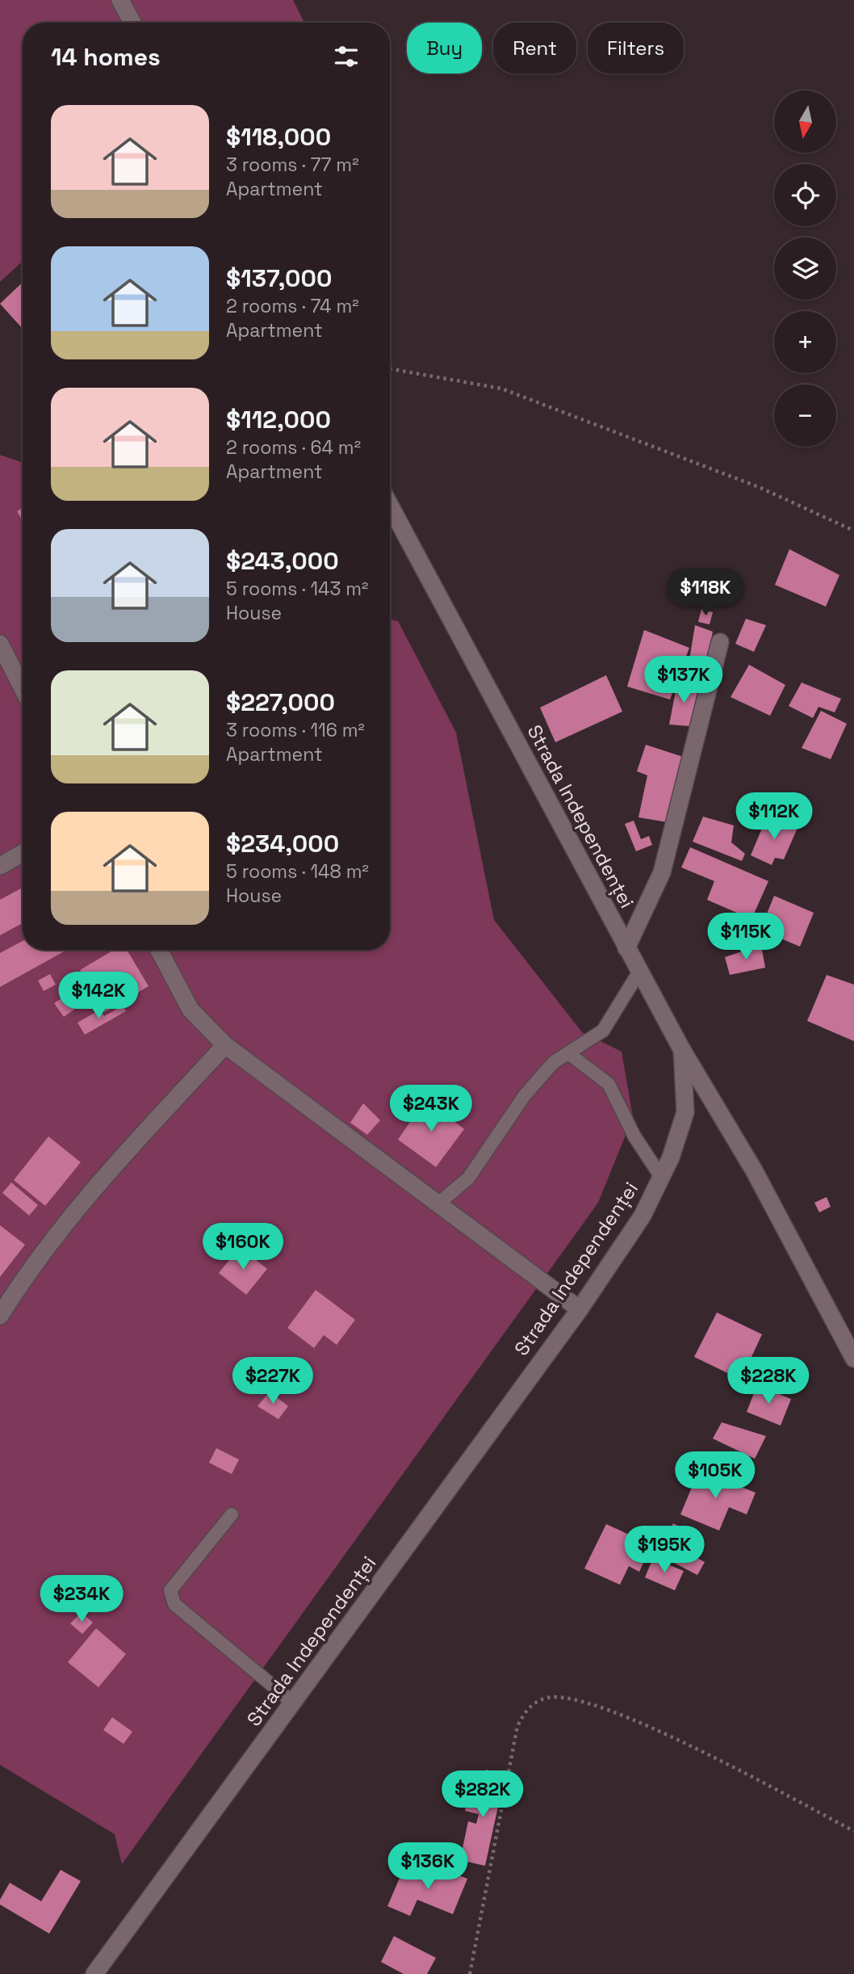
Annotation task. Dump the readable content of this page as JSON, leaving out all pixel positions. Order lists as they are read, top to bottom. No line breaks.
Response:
{"streets":{"main road":["Strada Independenței"]},"north":"bottom","page":{"chip":["Buy","Rent","Filters"],"heading":"14 homes","map_buttons":["+","−"],"list":[{"name":"$118,000","note":"3 rooms · 77 m² · Apartment"},{"name":"$137,000","note":"2 rooms · 74 m² · Apartment"},{"name":"$112,000","note":"2 rooms · 64 m² · Apartment"},{"name":"$243,000","note":"5 rooms · 143 m² · House"},{"name":"$227,000","note":"3 rooms · 116 m² · Apartment"},{"name":"$234,000","note":"5 rooms · 148 m² · House"}],"price":["$118K","$137K","$112K","$115K","$142K","$243K","$160K","$227K","$228K","$105K","$195K","$234K","$282K","$136K"]}}
